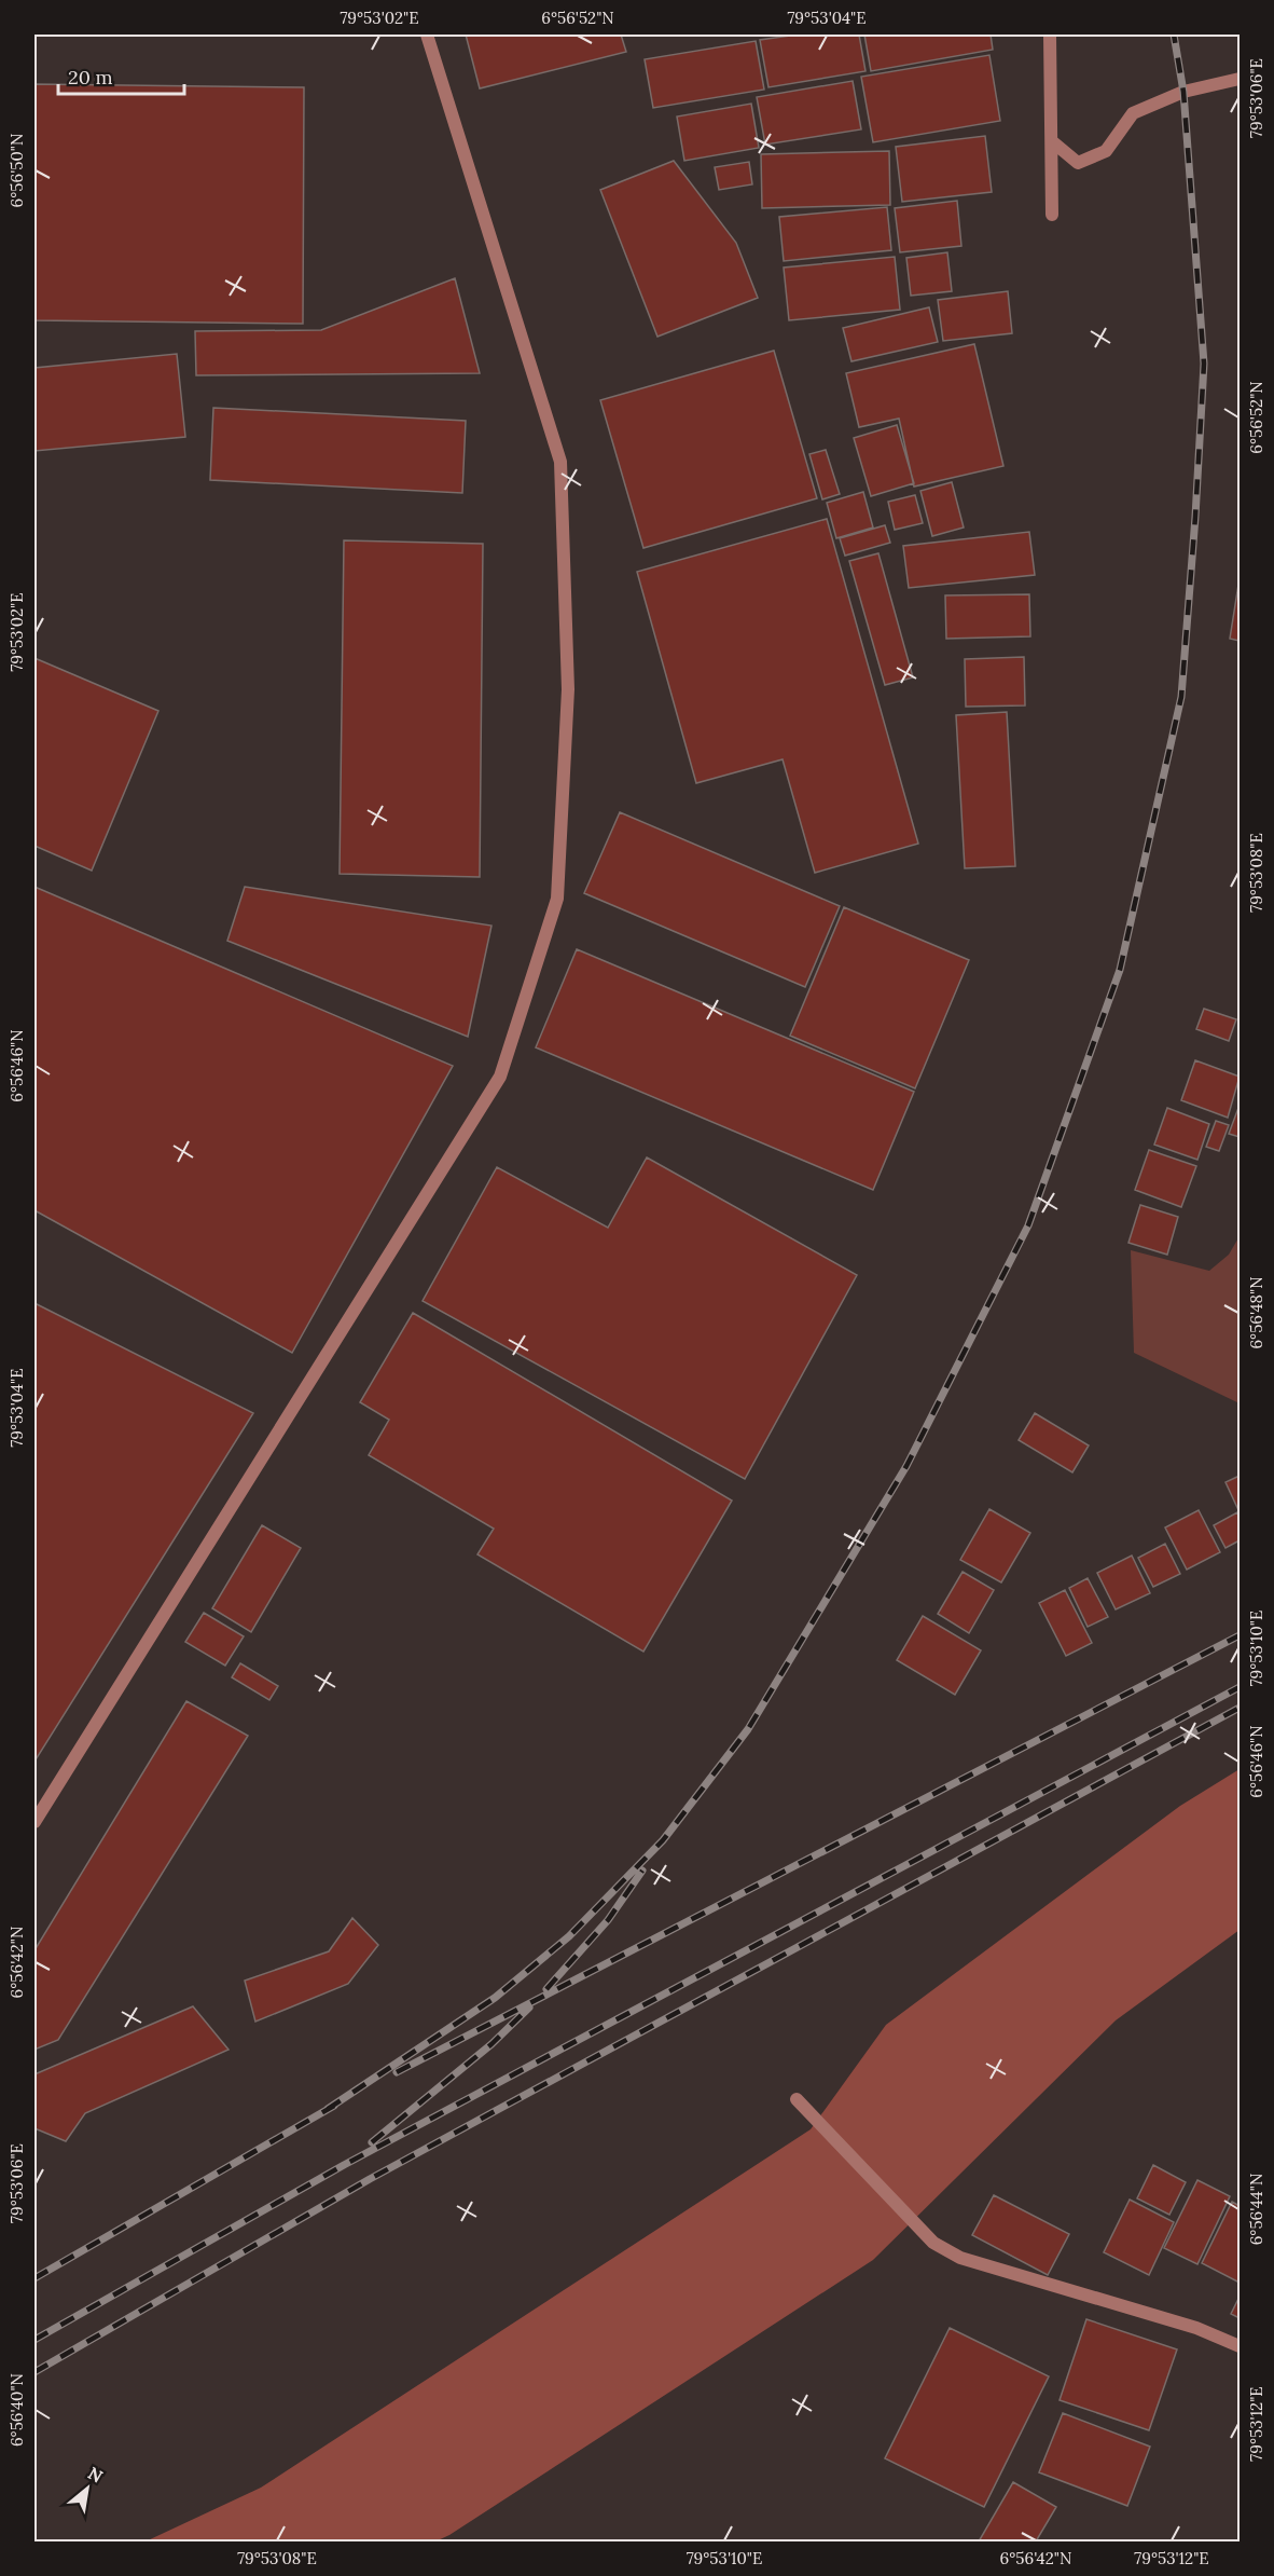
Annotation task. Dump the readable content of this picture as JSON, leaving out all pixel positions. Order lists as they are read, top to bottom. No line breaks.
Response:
{"scale_bar":"20 m","north":"top right","coordinates":["79°53'02\"E","6°56'52\"N","79°53'04\"E","79°53'06\"E","6°56'50\"N","79°53'08\"E","6°56'46\"N","6°56'48\"N","79°53'10\"E","6°56'42\"N","6°56'44\"N","6°56'40\"N","79°53'12\"E"]}
